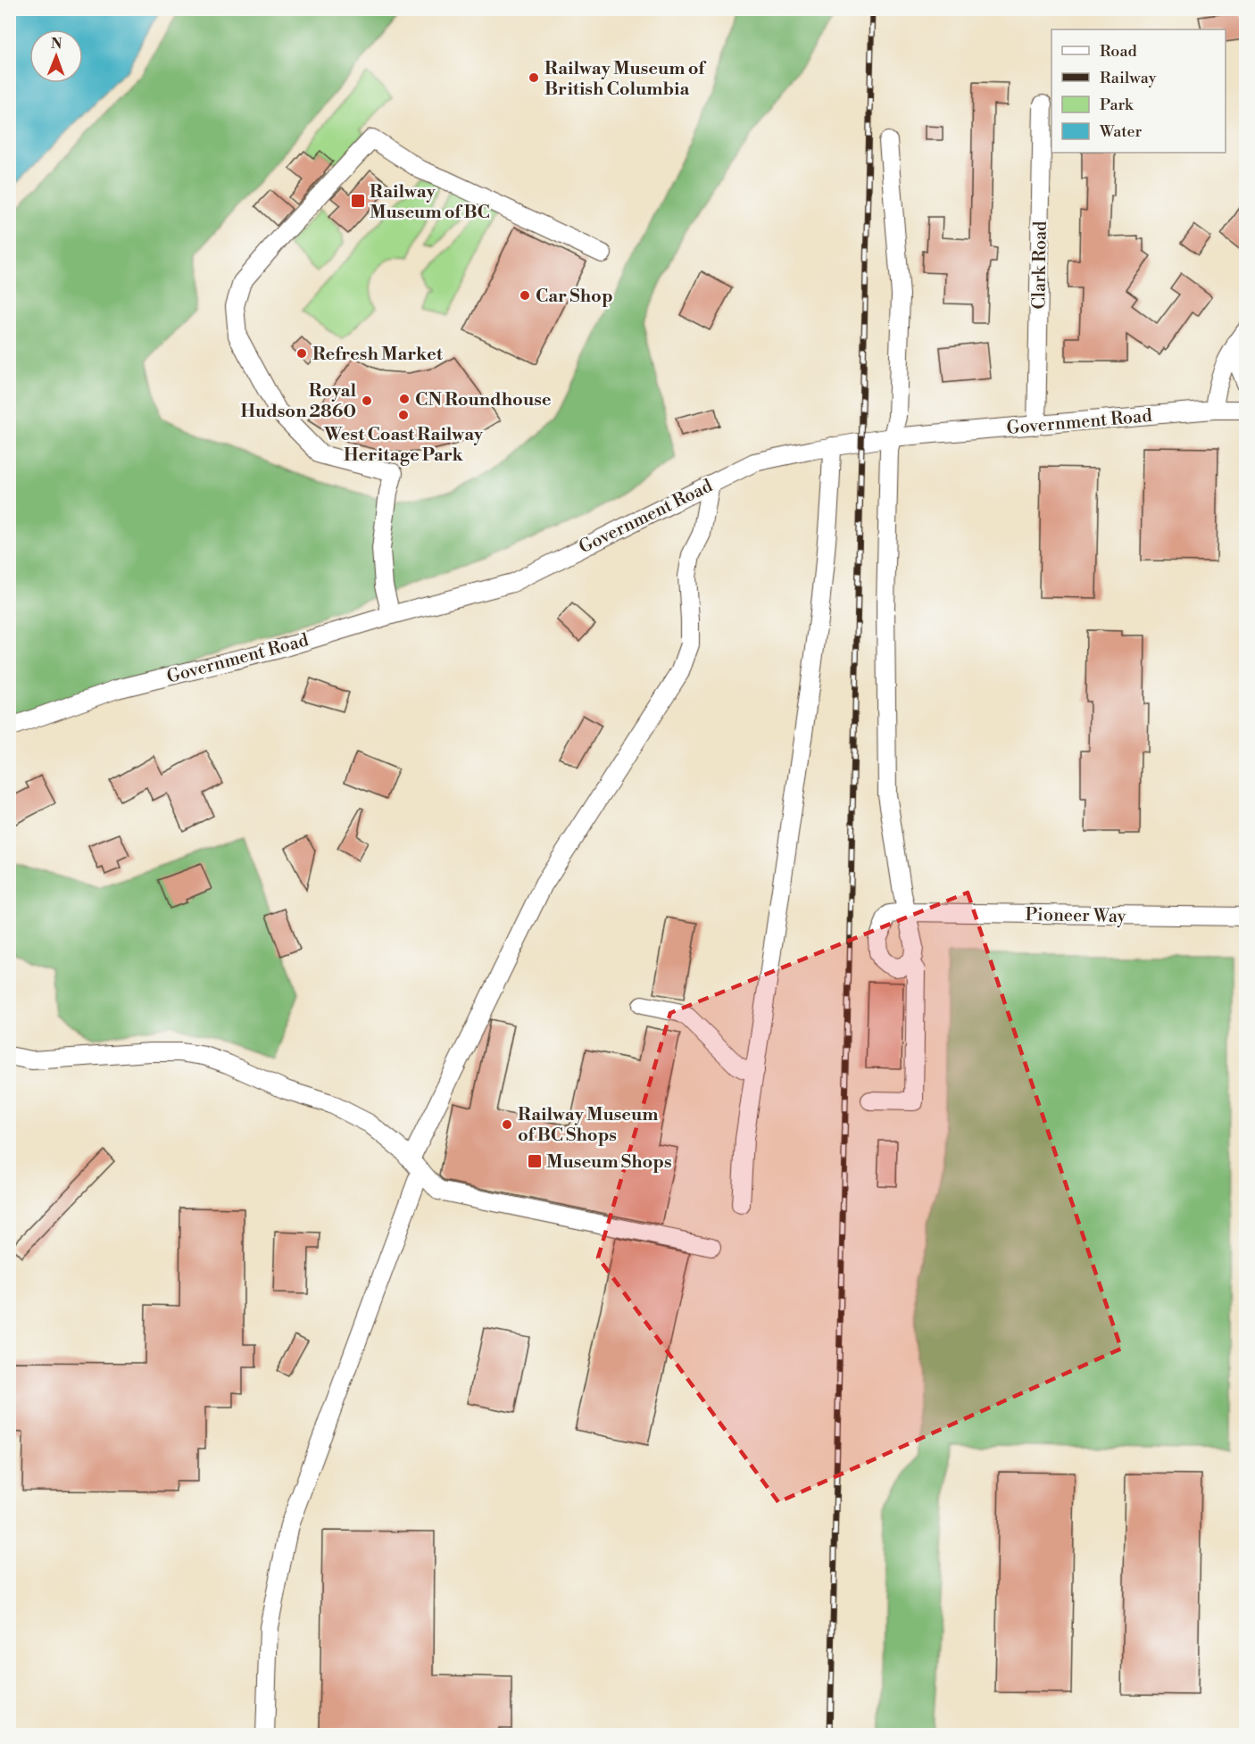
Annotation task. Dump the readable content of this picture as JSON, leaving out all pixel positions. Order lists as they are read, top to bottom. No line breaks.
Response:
{"streets":{"street":["Clark Road","Government Road","Pioneer Way"]},"crossings":[["Clark Road","Government Road"]],"places":{"other":["Railway Museum of British Columbia","Car Shop","Refresh Market","CN Roundhouse","Royal Hudson 2860","West Coast Railway Heritage Park","Railway Museum of BC Shops"],"transit":["Railway Museum of BC","Museum Shops"]},"legend":["Road","Railway","Park","Water"],"north":"top"}
